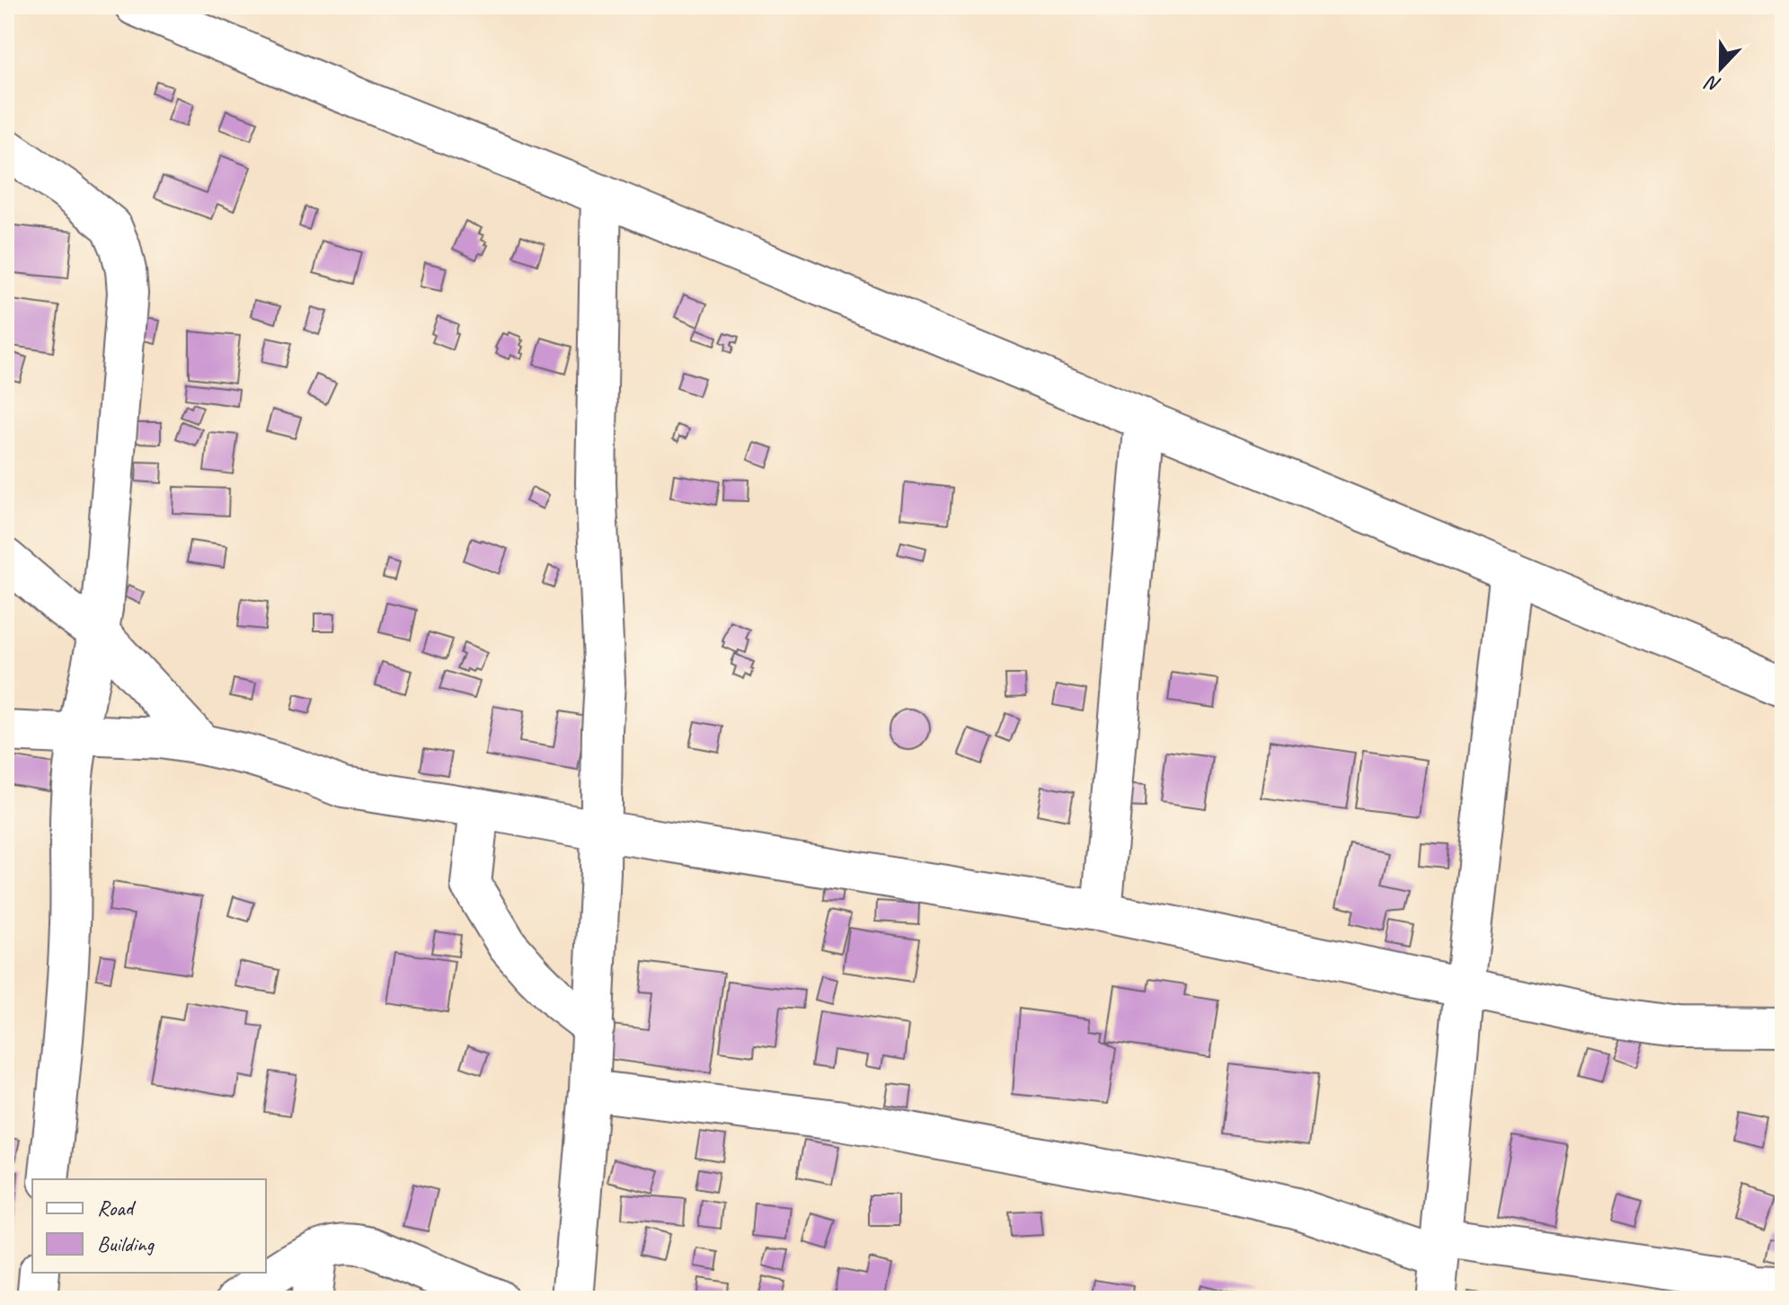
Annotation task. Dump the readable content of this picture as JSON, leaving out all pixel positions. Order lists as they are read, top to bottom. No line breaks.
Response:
{"legend":["Road","Building"],"north":"bottom"}
